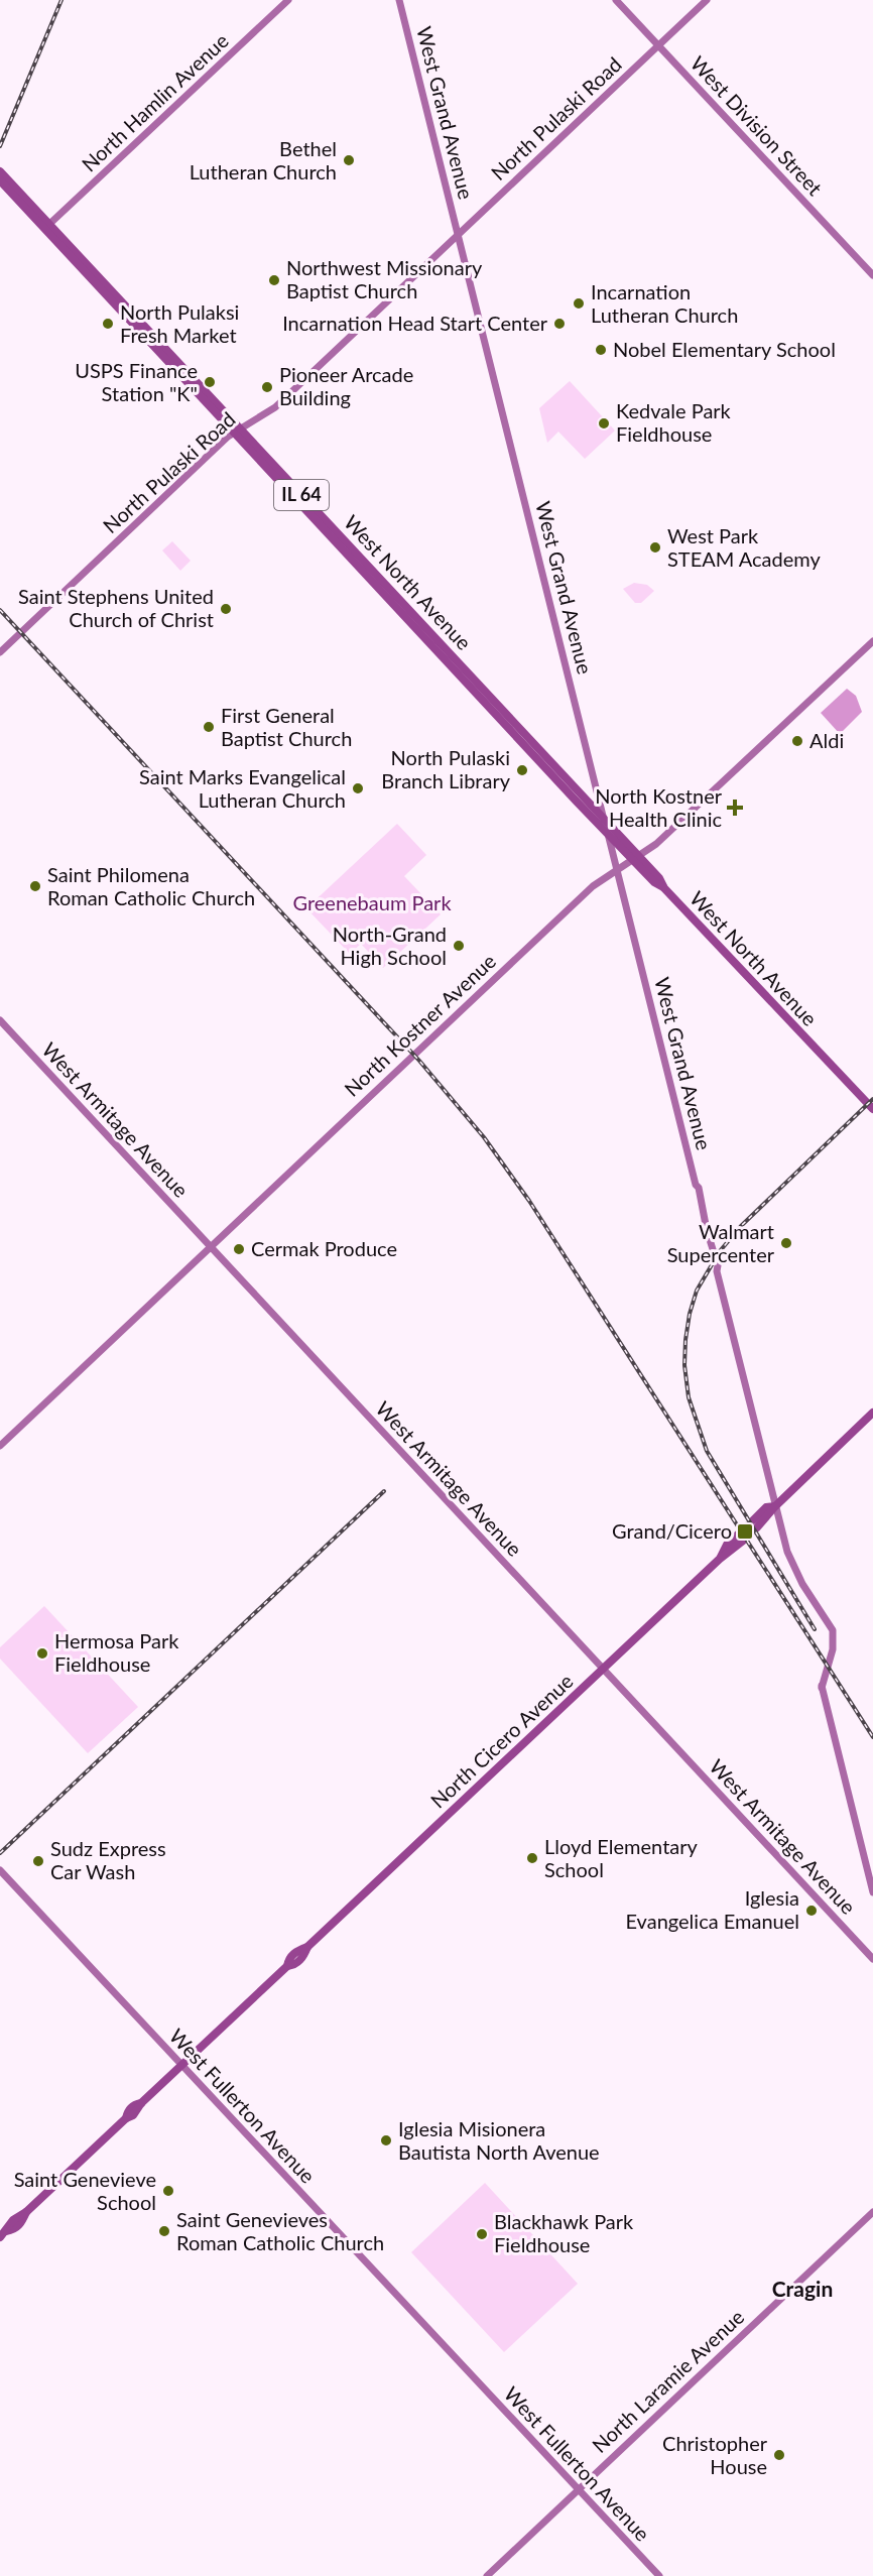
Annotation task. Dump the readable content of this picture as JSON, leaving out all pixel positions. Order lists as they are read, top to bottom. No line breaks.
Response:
{"streets":{"main road":["North Hamlin Avenue","West Grand Avenue","North Pulaski Road","West Division Street","IL 64","West North Avenue","North Kostner Avenue","West Armitage Avenue","North Cicero Avenue","West Fullerton Avenue","North Laramie Avenue"]},"crossings":[["North Hamlin Avenue","West North Avenue"],["West Grand Avenue","North Pulaski Road"],["West Grand Avenue","West North Avenue"],["West Grand Avenue","North Kostner Avenue"],["North Pulaski Road","West Division Street"],["North Pulaski Road","West North Avenue"],["West North Avenue","North Kostner Avenue"],["North Kostner Avenue","West Armitage Avenue"],["West Armitage Avenue","North Cicero Avenue"],["North Cicero Avenue","West Fullerton Avenue"],["West Fullerton Avenue","North Laramie Avenue"]],"districts":["Cragin"],"parks":["Greenebaum Park"],"places":{"other":["Bethel Lutheran Church","Northwest Missionary Baptist Church","Incarnation Lutheran Church","North Pulaksi Fresh Market","Incarnation Head Start Center","Nobel Elementary School","USPS Finance Station \"K\"","Pioneer Arcade Building","Kedvale Park Fieldhouse","West Park STEAM Academy","Saint Stephens United Church of Christ","First General Baptist Church","Aldi","North Pulaski Branch Library","Saint Marks Evangelical Lutheran Church","Saint Philomena Roman Catholic Church","North-Grand High School","Walmart Supercenter","Cermak Produce","Hermosa Park Fieldhouse","Lloyd Elementary School","Sudz Express Car Wash","Iglesia Evangelica Emanuel","Iglesia Misionera Bautista North Avenue","Saint Genevieve School","Saint Genevieves Roman Catholic Church","Blackhawk Park Fieldhouse","Christopher House"],"health":["North Kostner Health Clinic"],"transit":["Grand/Cicero"]}}
